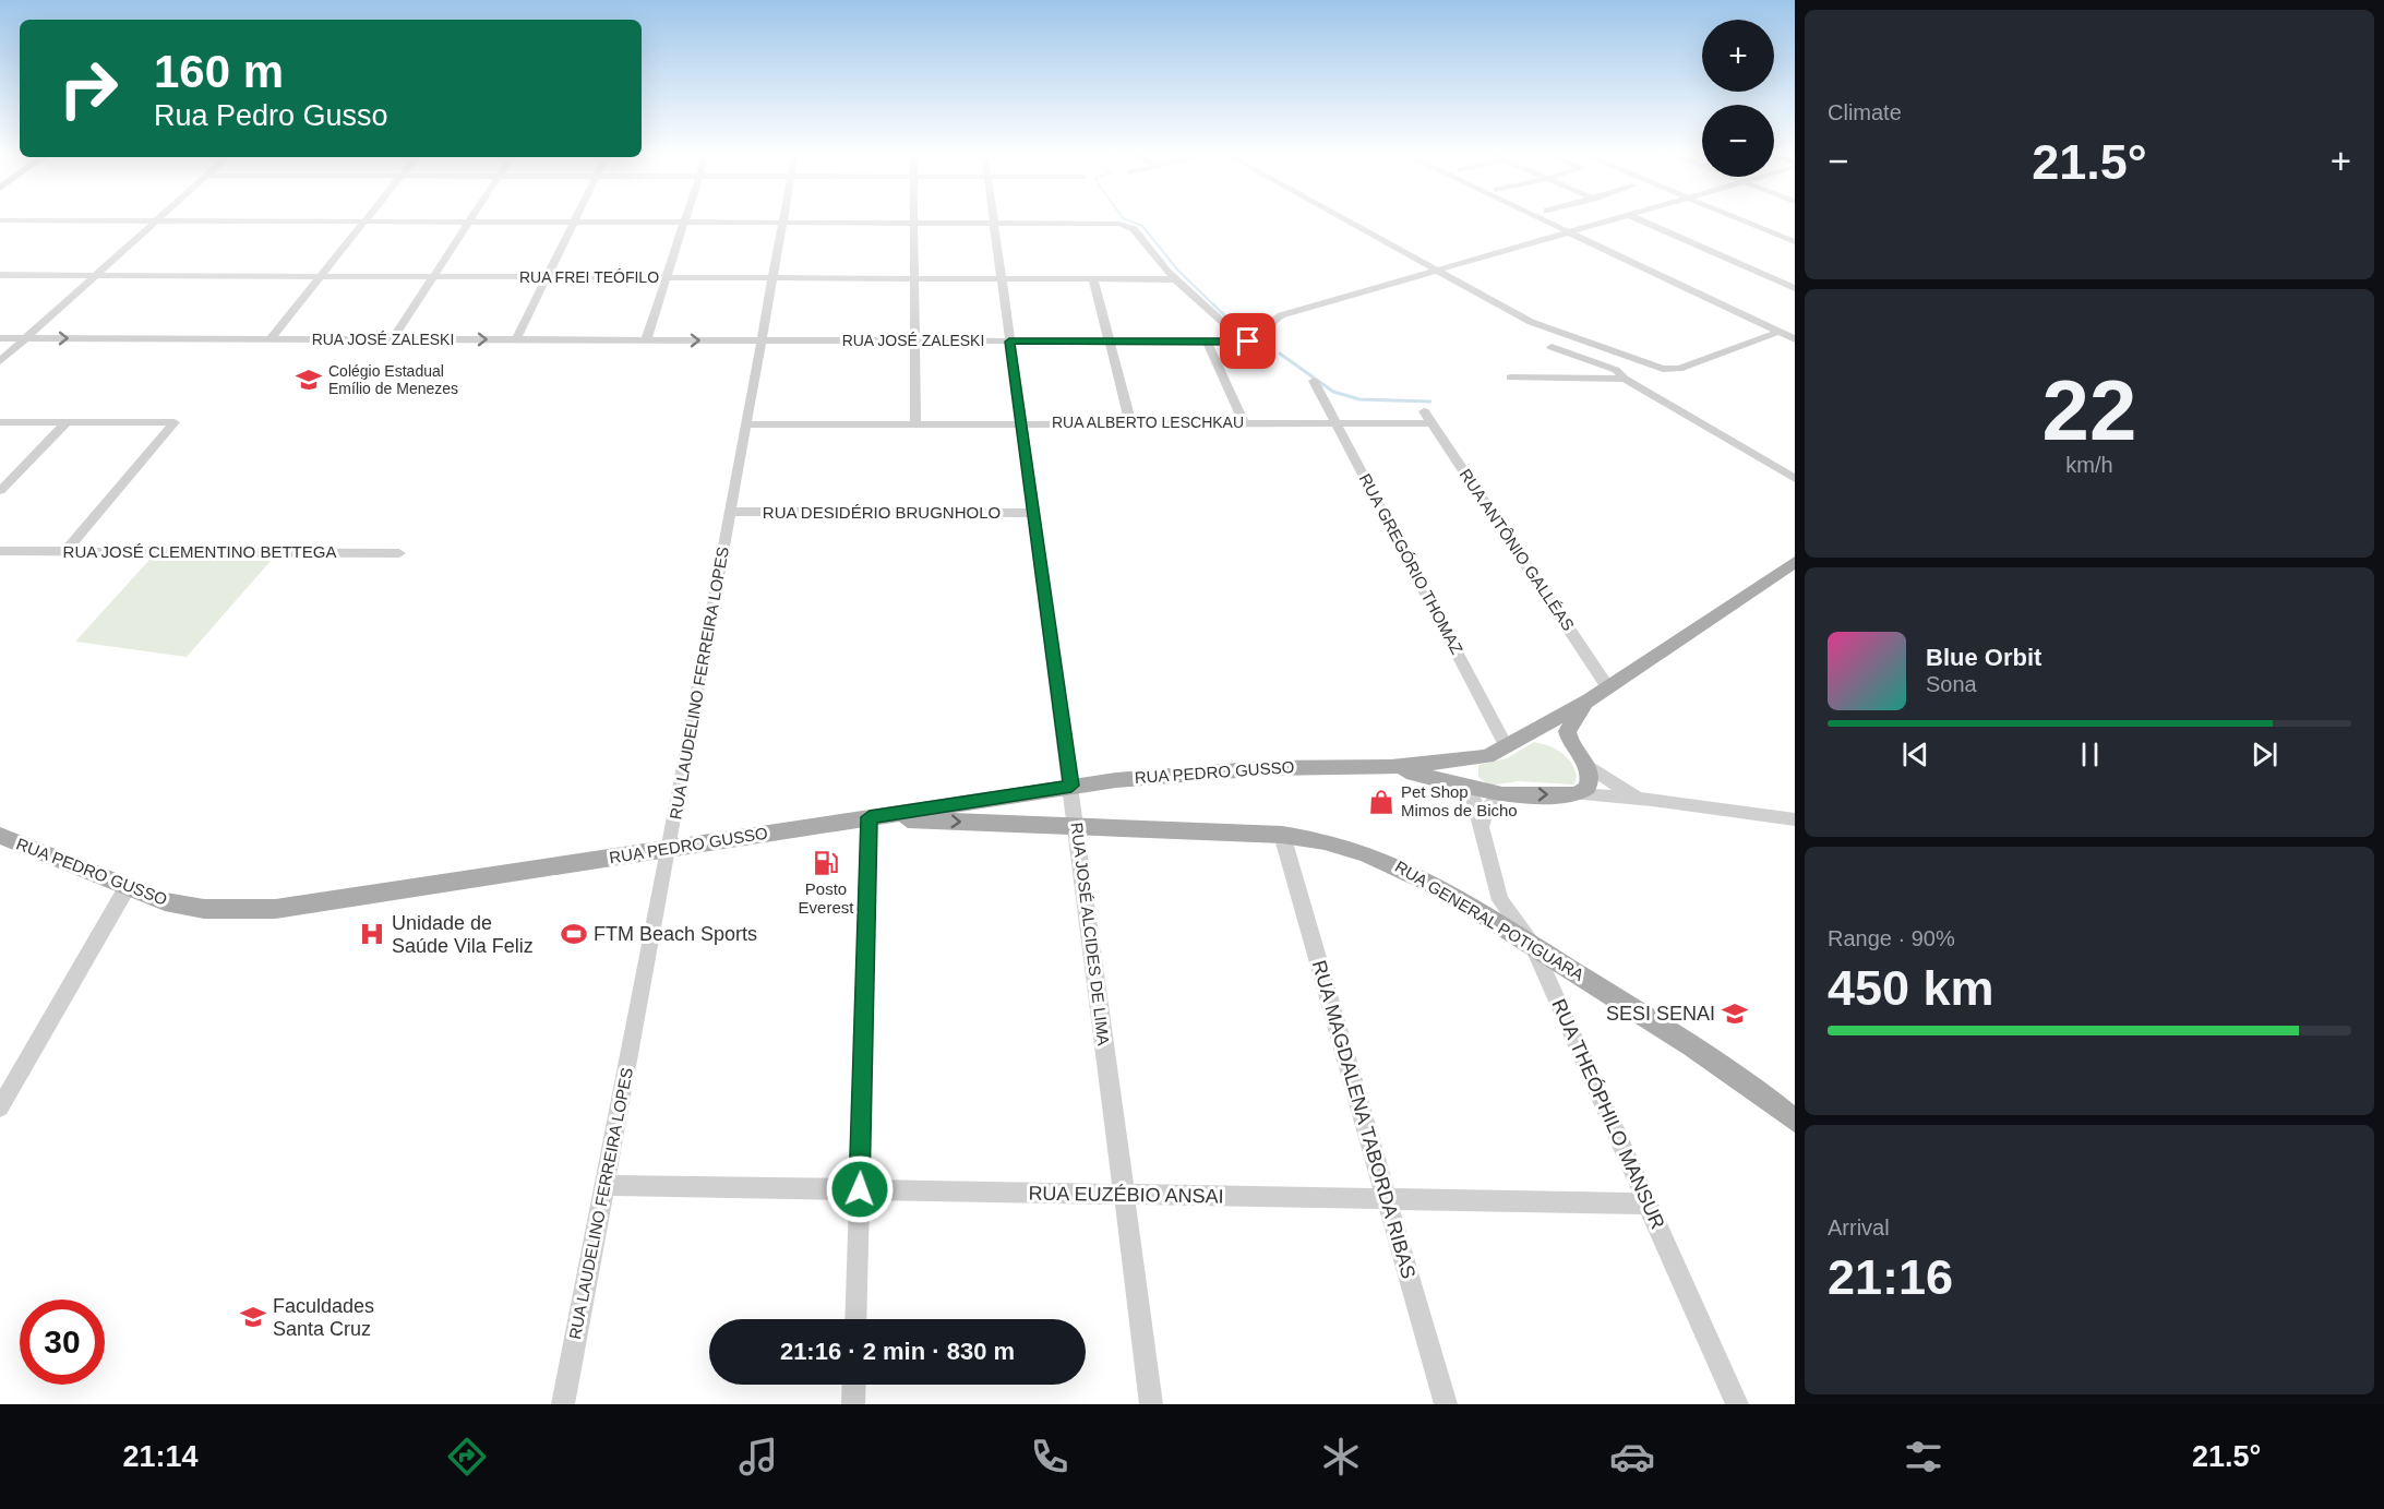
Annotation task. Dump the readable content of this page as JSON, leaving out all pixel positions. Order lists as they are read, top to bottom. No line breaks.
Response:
{"streets":{"main road":["RUA PEDRO GUSSO","RUA GENERAL POTIGUARA"],"street":["RUA FREI TEÓFILO","RUA JOSÉ ZALESKI","RUA ALBERTO LESCHKAU","RUA DESIDÉRIO BRUGNHOLO","RUA ANTÔNIO GALLÉAS","RUA JOSÉ CLEMENTINO BETTEGA","RUA GREGÓRIO THOMAZ","RUA LAUDELINO FERREIRA LOPES","RUA JOSÉ ALCIDES DE LIMA","RUA THEÓPHILO MANSUR","RUA MAGDALENA TABORDA RIBAS","RUA EUZÉBIO ANSAI"]},"crossings":[["RUA FREI TEÓFILO","RUA LAUDELINO FERREIRA LOPES"],["RUA FREI TEÓFILO","RUA JOSÉ ALCIDES DE LIMA"],["RUA JOSÉ ZALESKI","RUA LAUDELINO FERREIRA LOPES"],["RUA JOSÉ ZALESKI","RUA JOSÉ ALCIDES DE LIMA"],["RUA ALBERTO LESCHKAU","RUA ANTÔNIO GALLÉAS"],["RUA ALBERTO LESCHKAU","RUA GREGÓRIO THOMAZ"],["RUA ALBERTO LESCHKAU","RUA LAUDELINO FERREIRA LOPES"],["RUA ALBERTO LESCHKAU","RUA JOSÉ ALCIDES DE LIMA"],["RUA DESIDÉRIO BRUGNHOLO","RUA LAUDELINO FERREIRA LOPES"],["RUA DESIDÉRIO BRUGNHOLO","RUA JOSÉ ALCIDES DE LIMA"],["RUA ANTÔNIO GALLÉAS","RUA PEDRO GUSSO"],["RUA GREGÓRIO THOMAZ","RUA PEDRO GUSSO"],["RUA LAUDELINO FERREIRA LOPES","RUA PEDRO GUSSO"],["RUA LAUDELINO FERREIRA LOPES","RUA EUZÉBIO ANSAI"],["RUA PEDRO GUSSO","RUA GENERAL POTIGUARA"],["RUA PEDRO GUSSO","RUA JOSÉ ALCIDES DE LIMA"],["RUA PEDRO GUSSO","RUA THEÓPHILO MANSUR"],["RUA GENERAL POTIGUARA","RUA JOSÉ ALCIDES DE LIMA"],["RUA GENERAL POTIGUARA","RUA THEÓPHILO MANSUR"],["RUA GENERAL POTIGUARA","RUA MAGDALENA TABORDA RIBAS"],["RUA JOSÉ ALCIDES DE LIMA","RUA EUZÉBIO ANSAI"],["RUA THEÓPHILO MANSUR","RUA EUZÉBIO ANSAI"],["RUA MAGDALENA TABORDA RIBAS","RUA EUZÉBIO ANSAI"]],"places":{"school or university":["Colégio Estadual Emílio de Menezes","SESI SENAI","Faculdades Santa Cruz"],"shop":["Pet Shop Mimos de Bicho"],"fuel station":["Posto Everest"],"hospital":["Unidade de Saúde Vila Feliz"],"sports":["FTM Beach Sports"]},"page":{"tile":["Climate",["22","km/h"],["Range · 90%","450 km"],["Arrival","21:16"]],"map_buttons":["+","−"],"turn":["160 m","Rua Pedro Gusso"],"heat":["−","21.5°","+"],"song":["Blue Orbit","Sona"],"limit":"30","trip":"21:16 · 2 min · 830 m","tabs":["21:14","21.5°"]}}
